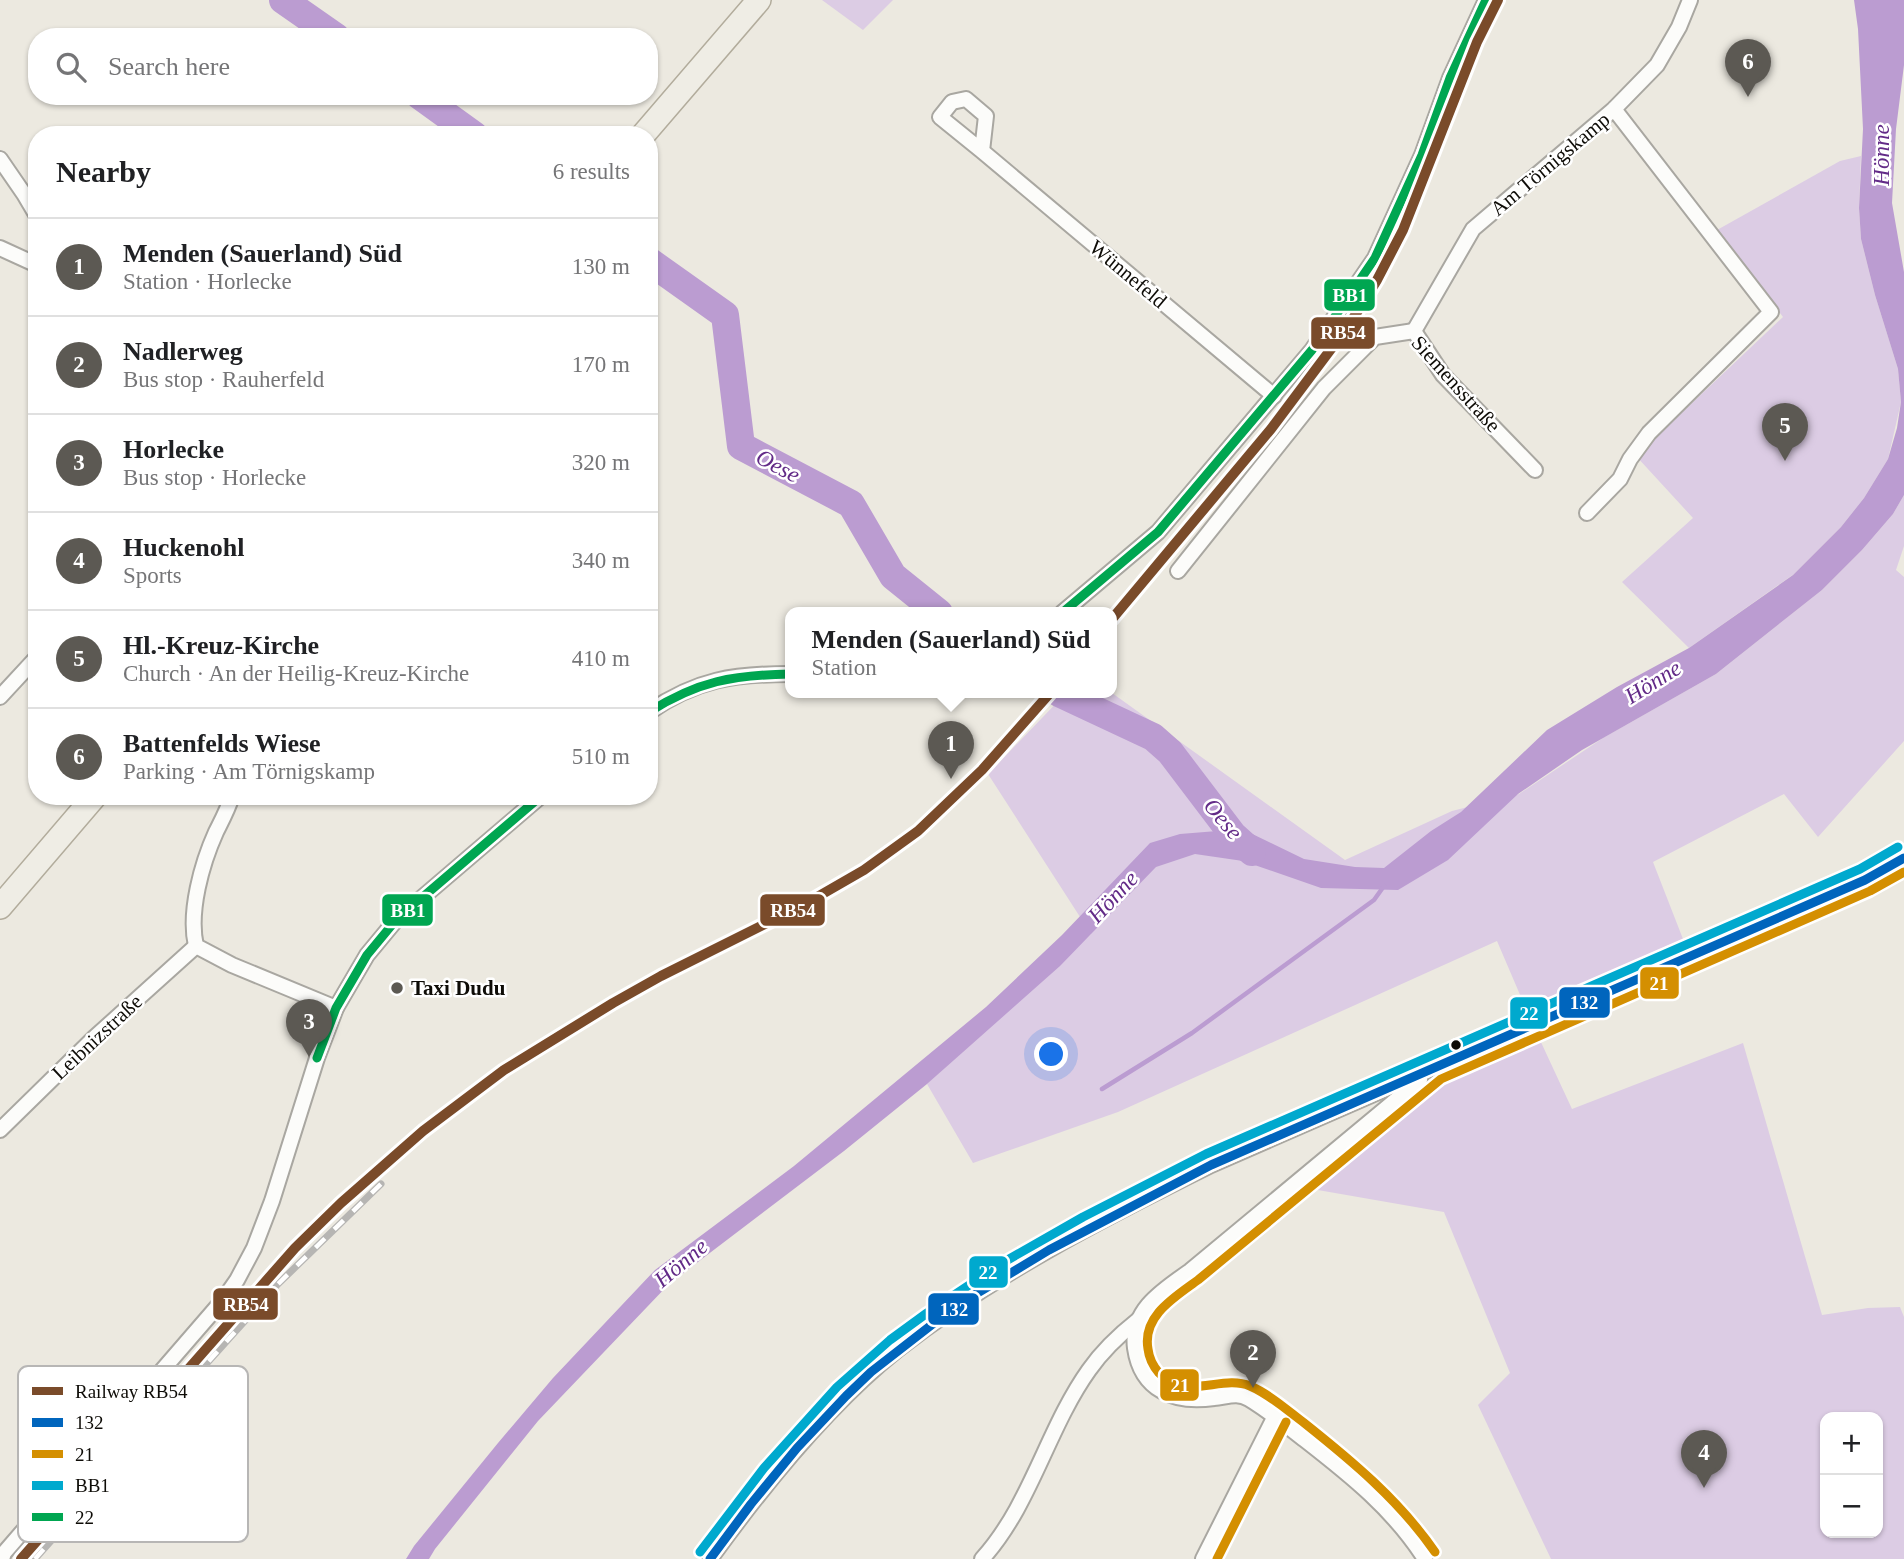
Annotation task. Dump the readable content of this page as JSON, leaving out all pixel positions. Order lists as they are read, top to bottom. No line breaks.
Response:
{"streets":{"street":["Am Törnigskamp","Wünnefeld","Siemensstraße","Leibnizstraße"]},"crossings":[["Am Törnigskamp","Siemensstraße"]],"water":["Hönne","Oese"],"places":["Taxi Dudu"],"lines":["rail line RB54","transit line BB1","transit line 22","transit line 132","transit line 21"],"legend":["Railway RB54","132","21","BB1","22"],"page":{"search":"Search here","pins":["6","5","1","3","2","4"],"heading":["Nearby","6 results"],"list":[{"mark":"1","name":"Menden (Sauerland) Süd","note":"Station · Horlecke","value":"130 m"},{"mark":"2","name":"Nadlerweg","note":"Bus stop · Rauherfeld","value":"170 m"},{"mark":"3","name":"Horlecke","note":"Bus stop · Horlecke","value":"320 m"},{"mark":"4","name":"Huckenohl","note":"Sports","value":"340 m"},{"mark":"5","name":"Hl.-Kreuz-Kirche","note":"Church · An der Heilig-Kreuz-Kirche","value":"410 m"},{"mark":"6","name":"Battenfelds Wiese","note":"Parking · Am Törnigskamp","value":"510 m"}],"popup":["Menden (Sauerland) Süd","Station"],"map_buttons":["+","−"]}}
